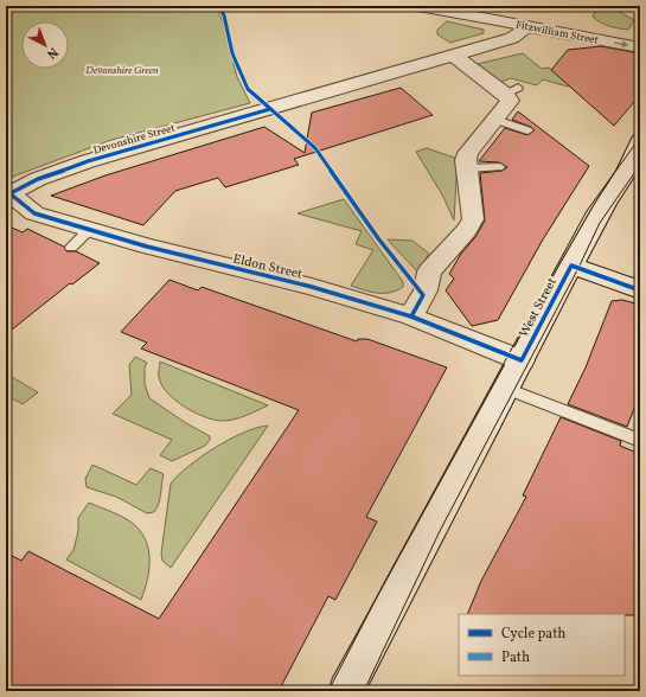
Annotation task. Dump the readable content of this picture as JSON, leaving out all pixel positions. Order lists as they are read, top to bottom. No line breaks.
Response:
{"streets":{"street":["Fitzwilliam Street","Devonshire Street","Eldon Street","West Street"]},"crossings":[["Fitzwilliam Street","Devonshire Street"],["Devonshire Street","Eldon Street"],["Eldon Street","West Street"]],"one_way":["Fitzwilliam Street"],"parks":["Devonshire Green"],"legend":["Cycle path","Path"],"north":"bottom right"}
